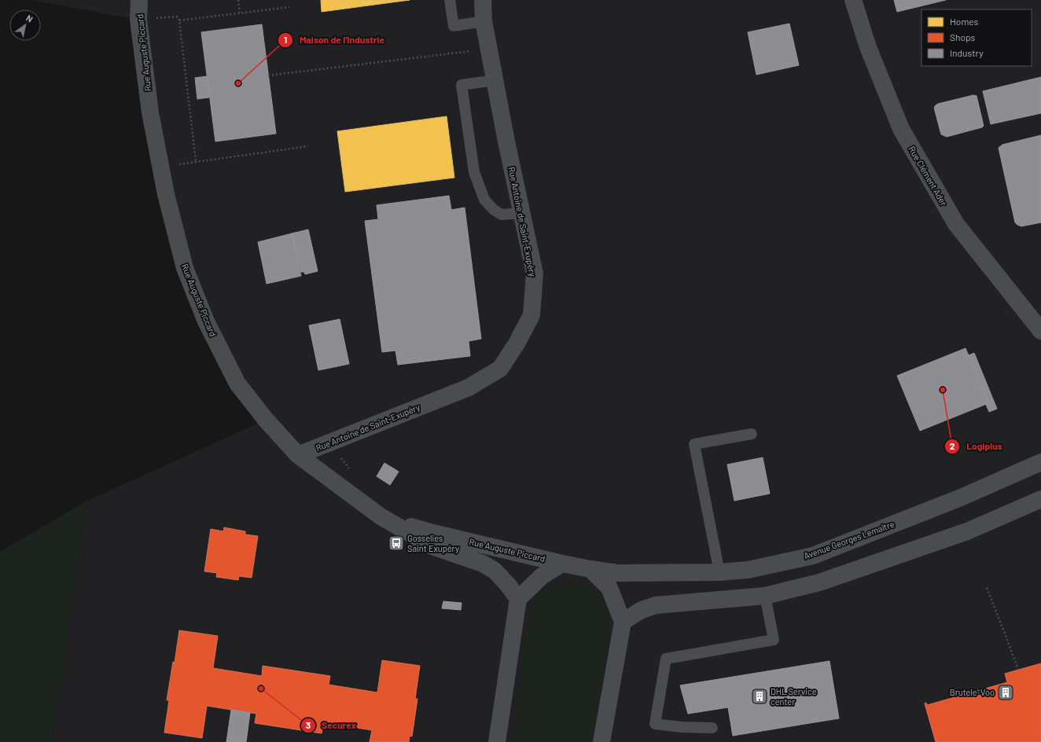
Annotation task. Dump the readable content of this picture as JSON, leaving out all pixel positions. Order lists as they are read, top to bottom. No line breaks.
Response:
{"streets":{"street":["Rue Auguste Piccard","Rue Clément Ader","Rue Antoine de Saint-Exupéry","Avenue Georges Lemaître"]},"crossings":[["Rue Auguste Piccard","Rue Antoine de Saint-Exupéry"],["Rue Auguste Piccard","Avenue Georges Lemaître"]],"places":{"other":["Maison de l'Industrie","Logiplus","Securex"],"bus stop":["Gosselies Saint Exupéry"],"building":["Brutele-Voo","DHL Service center"]},"legend":["Homes","Shops","Industry"],"north":"top right"}
